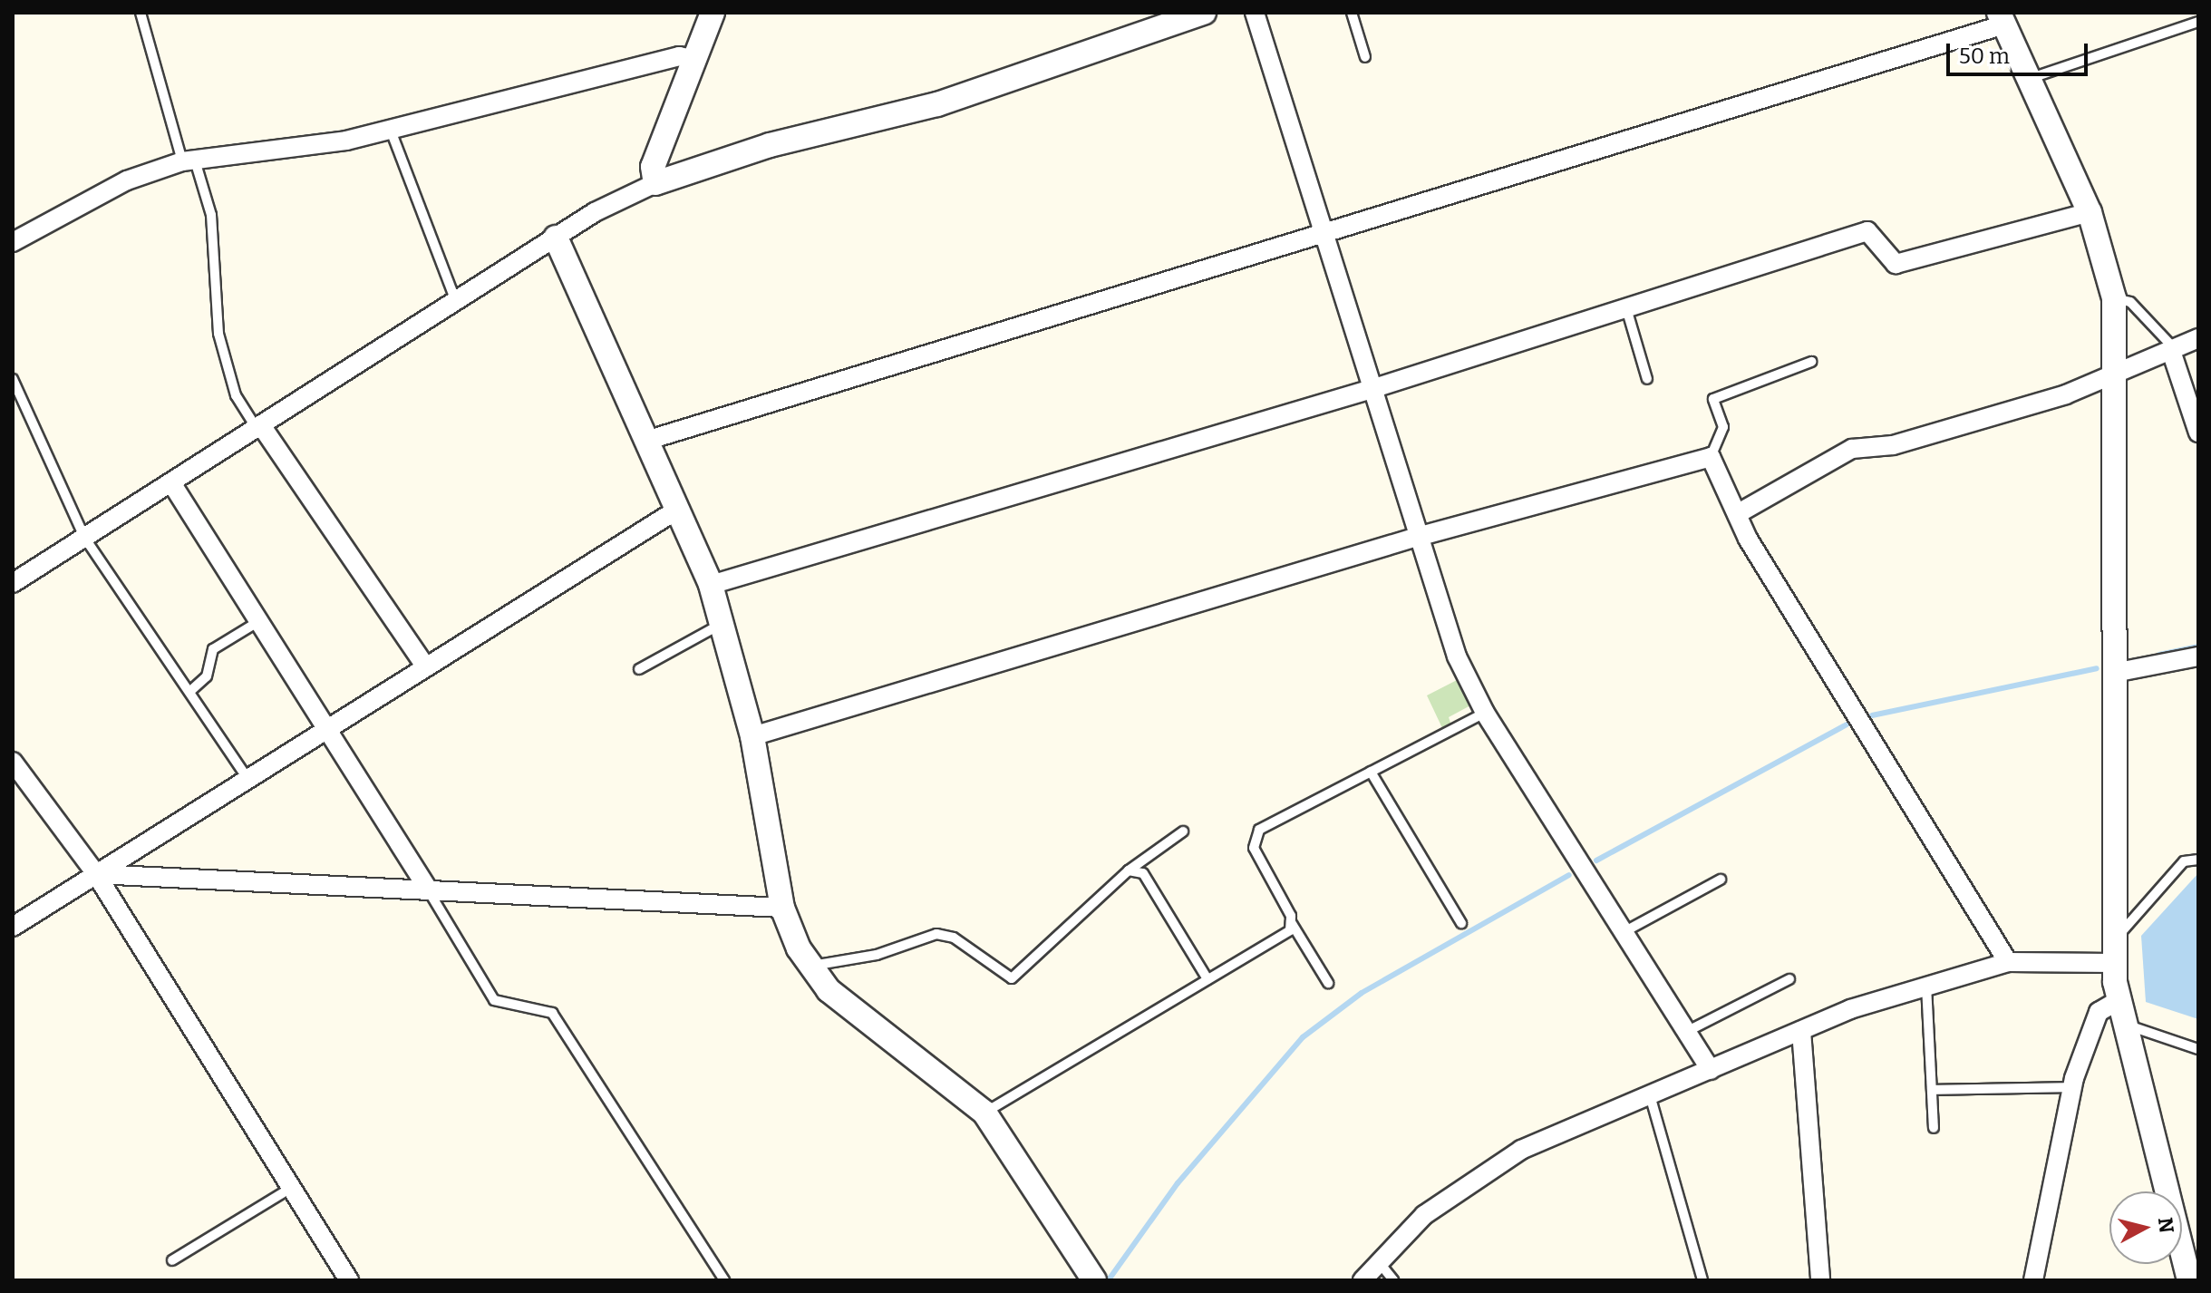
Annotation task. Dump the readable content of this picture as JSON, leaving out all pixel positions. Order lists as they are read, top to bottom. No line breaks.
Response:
{"scale_bar":"50 m","north":"right"}
